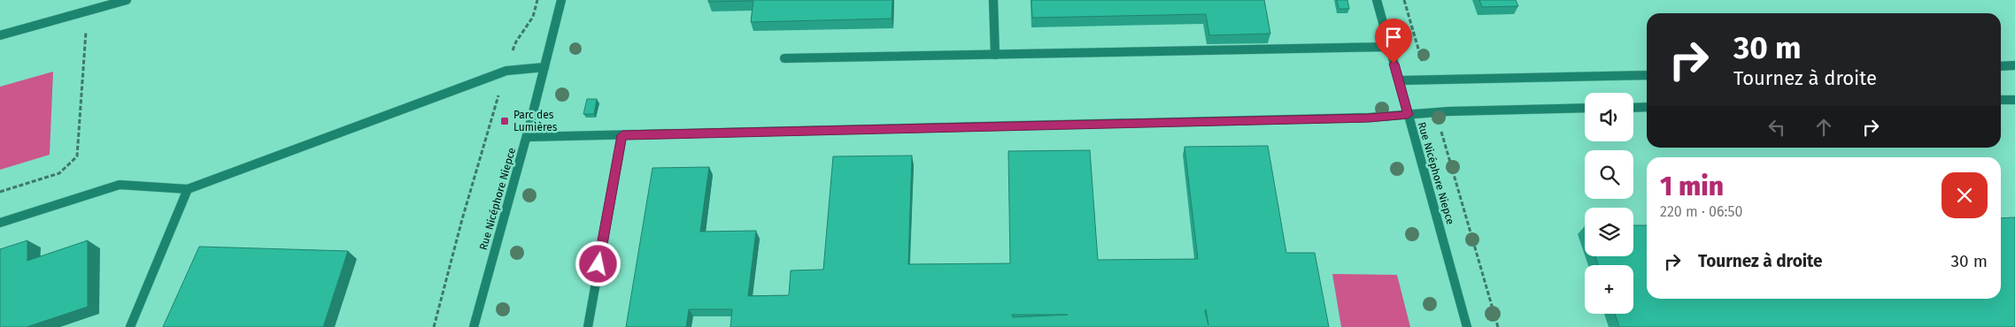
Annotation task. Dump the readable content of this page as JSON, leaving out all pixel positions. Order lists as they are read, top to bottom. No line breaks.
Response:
{"streets":{"street":["Rue Nicéphore Niepce"]},"places":{"transit":["Parc des Lumières"]},"page":{"turn":["30 m","Tournez à droite"],"map_buttons":"+","heading":["1 min","220 m · 06:50"],"list":[{"name":"Tournez à droite","value":"30 m"}]}}
